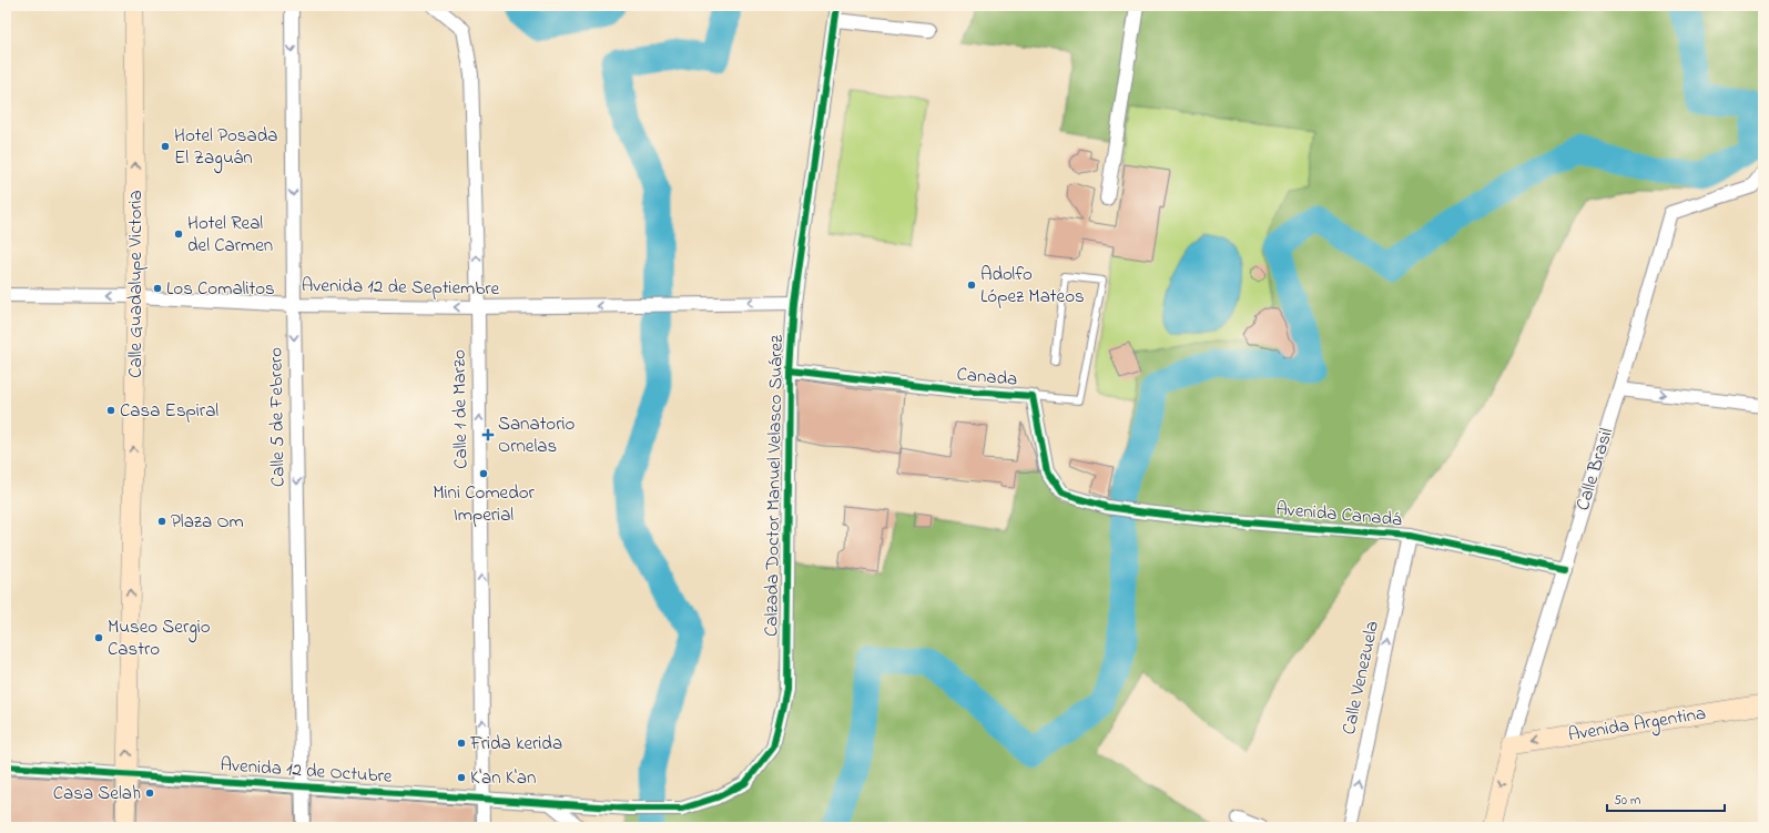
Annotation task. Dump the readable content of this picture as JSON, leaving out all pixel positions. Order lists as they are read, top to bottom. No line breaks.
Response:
{"streets":{"main road":["Calle Guadalupe Victoria","Calle Brasil","Avenida Argentina"],"street":["Avenida 12 de Septiembre","Canada","Calle 1 de Marzo","Calle 5 de Febrero","Calzada Doctor Manuel Velasco Suárez","Avenida Canadá","Calle Venezuela","Avenida 12 de Octubre"]},"crossings":[["Calle Guadalupe Victoria","Avenida 12 de Septiembre"],["Calle Guadalupe Victoria","Avenida 12 de Octubre"],["Avenida 12 de Septiembre","Calle 1 de Marzo"],["Avenida 12 de Septiembre","Calle 5 de Febrero"],["Avenida 12 de Septiembre","Calzada Doctor Manuel Velasco Suárez"],["Canada","Calzada Doctor Manuel Velasco Suárez"],["Canada","Avenida Canadá"],["Calle 1 de Marzo","Avenida 12 de Octubre"],["Calle 5 de Febrero","Avenida 12 de Octubre"],["Calle Brasil","Avenida Canadá"],["Calle Brasil","Avenida Argentina"],["Calzada Doctor Manuel Velasco Suárez","Avenida 12 de Octubre"],["Avenida Canadá","Calle Venezuela"]],"one_way":["Calle Guadalupe Victoria","Avenida 12 de Septiembre","Calle 1 de Marzo","Calle 5 de Febrero","Calle Venezuela","Avenida Argentina"],"places":{"other":["Hotel Posada El Zaguán","Hotel Real del Carmen","Adolfo López Mateos","Los Comalitos","Casa Espiral","Mini Comedor Imperial","Plaza Om","Museo Sergio Castro","Frida kerida","K'an K'an","Casa Selah"],"health":["Sanatorio Ornelas"]},"scale_bar":"50 m"}
